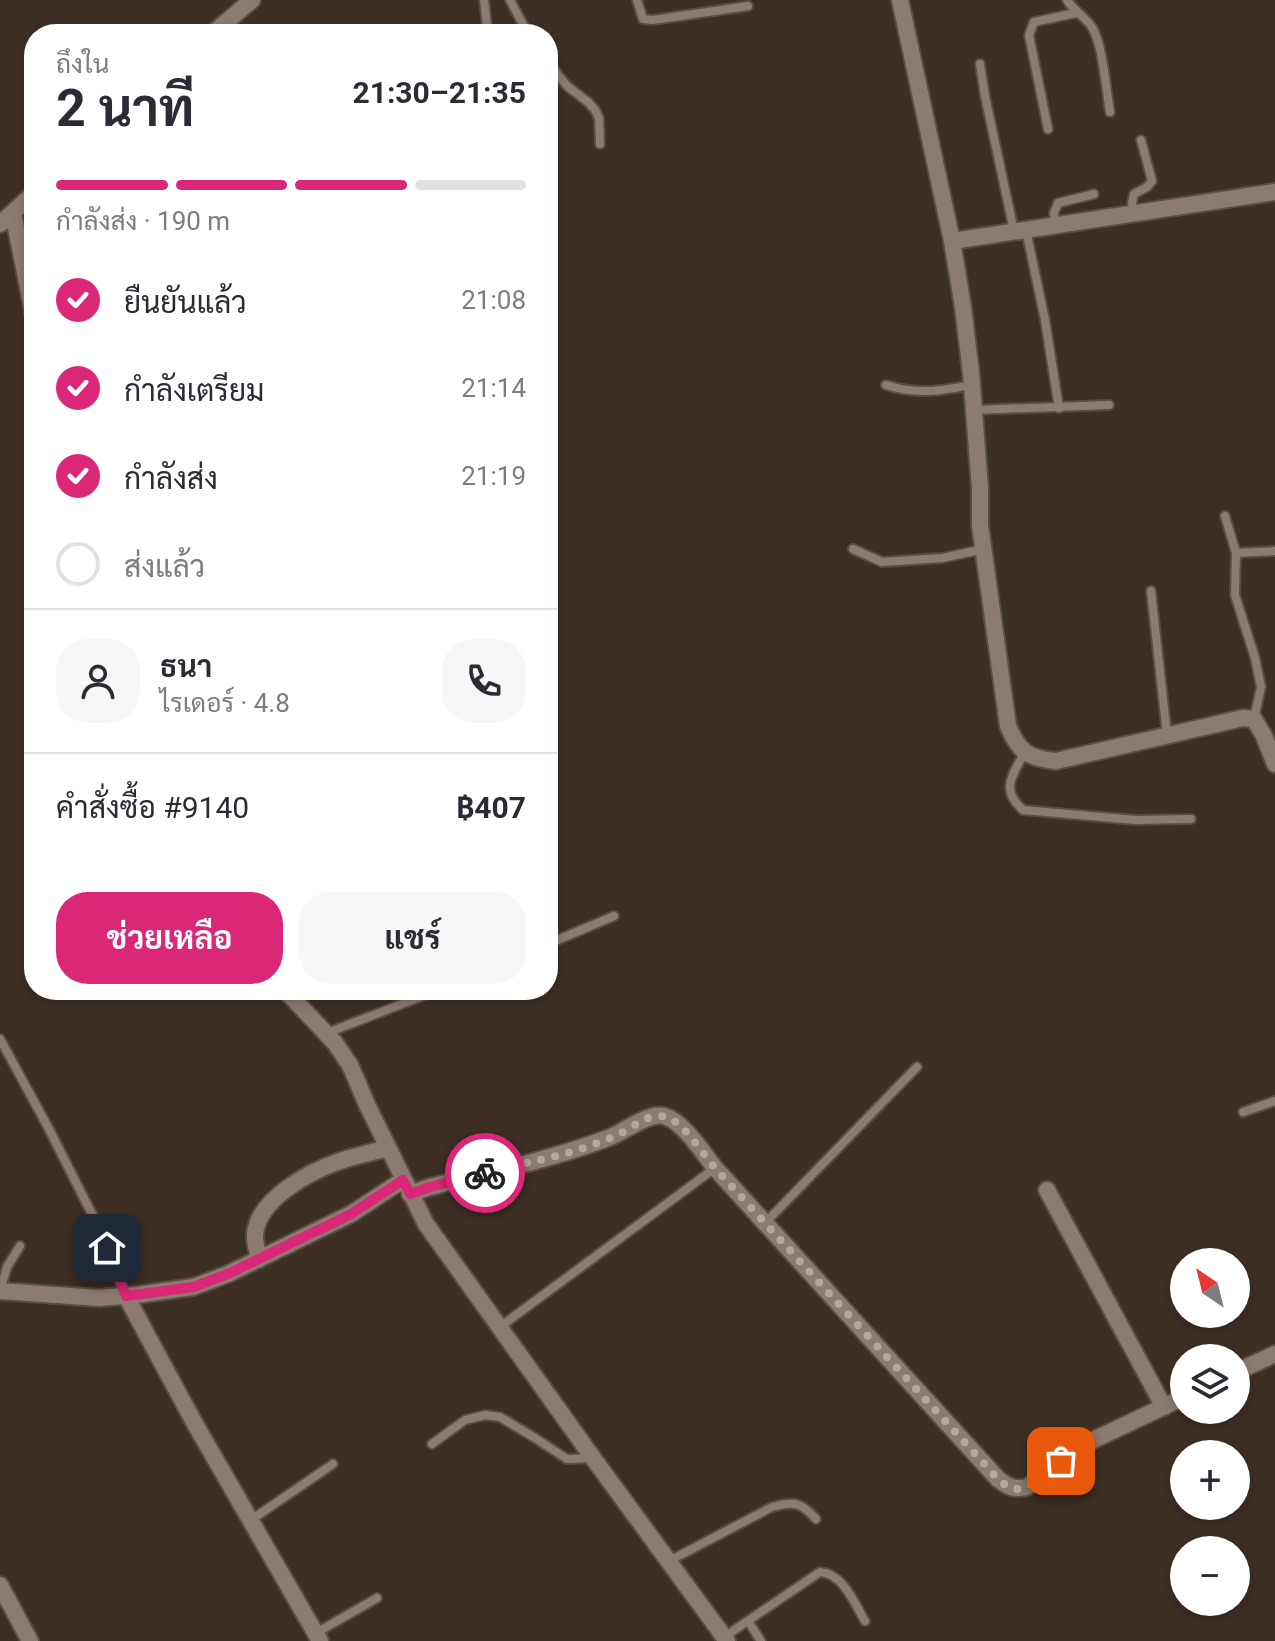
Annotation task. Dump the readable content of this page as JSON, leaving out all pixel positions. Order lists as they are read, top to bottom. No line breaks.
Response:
{"north":"top left","page":{"heading":["2 นาที","ถึงใน","21:30–21:35"],"panel":["ธนา","ไรเดอร์ · 4.8","คำสั่งซื้อ #9140","฿407"],"bar":"กำลังส่ง · 190 m","list":[["ยืนยันแล้ว","21:08"],["กำลังเตรียม","21:14"],["กำลังส่ง","21:19"],"ส่งแล้ว"],"buttons":["ช่วยเหลือ","แชร์"],"map_buttons":["+","−"]}}
